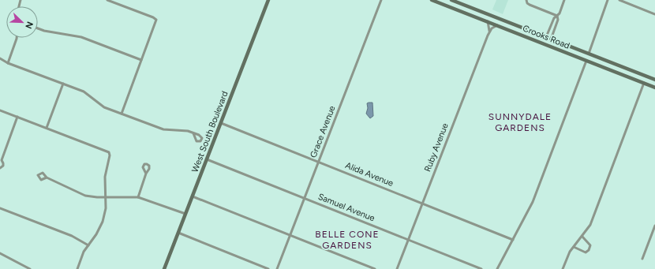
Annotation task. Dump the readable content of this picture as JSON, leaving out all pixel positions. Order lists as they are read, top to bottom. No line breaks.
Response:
{"streets":{"main road":["Crooks Road","West South Boulevard"],"street":["Grace Avenue","Ruby Avenue","Alida Avenue","Samuel Avenue"]},"crossings":[["Crooks Road","Ruby Avenue"],["West South Boulevard","Alida Avenue"],["West South Boulevard","Samuel Avenue"],["Grace Avenue","Alida Avenue"],["Grace Avenue","Samuel Avenue"],["Ruby Avenue","Alida Avenue"],["Ruby Avenue","Samuel Avenue"]],"districts":["SUNNYDALE GARDENS","BELLE CONE GARDENS"],"north":"bottom right"}
